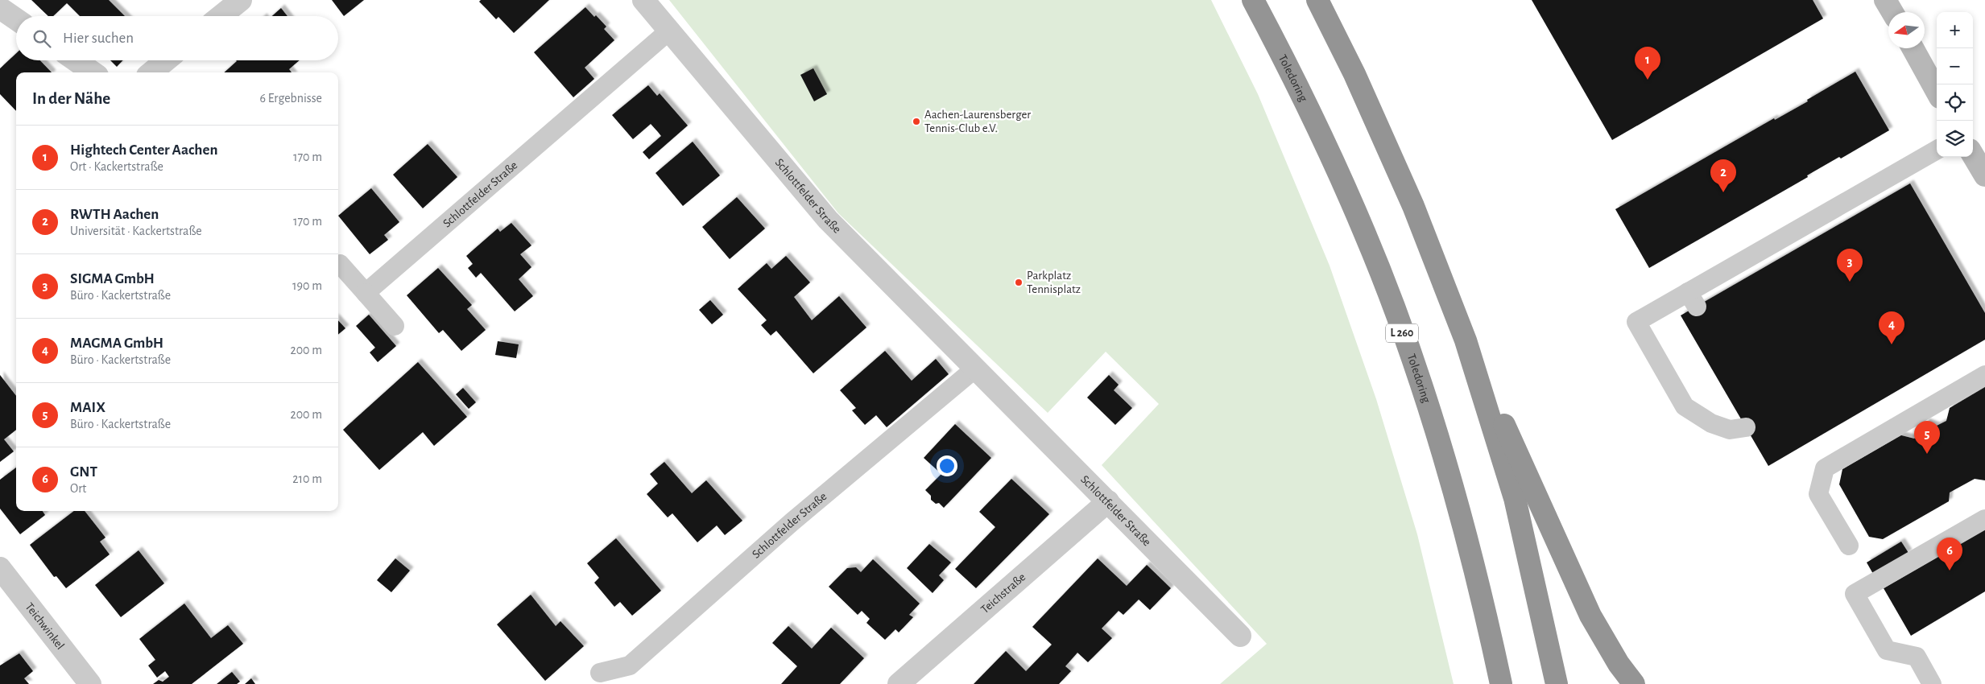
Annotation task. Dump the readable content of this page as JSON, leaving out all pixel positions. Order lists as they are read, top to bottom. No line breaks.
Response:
{"streets":{"highway":["Toledoring","L 260"],"street":["Schlottfelder Straße","Teichstraße","Teichwinkel"]},"crossings":[["Schlottfelder Straße","Teichstraße"]],"places":["Aachen-Laurensberger Tennis-Club e.V.","Parkplatz Tennisplatz"],"north":"left","page":{"map_buttons":["+","−"],"search":"Hier suchen","pins":["1","2","3","4","5","6"],"heading":["In der Nähe","6 Ergebnisse"],"list":[{"mark":"1","name":"Hightech Center Aachen","note":"Ort · Kackertstraße","value":"170 m"},{"mark":"2","name":"RWTH Aachen","note":"Universität · Kackertstraße","value":"170 m"},{"mark":"3","name":"SIGMA GmbH","note":"Büro · Kackertstraße","value":"190 m"},{"mark":"4","name":"MAGMA GmbH","note":"Büro · Kackertstraße","value":"200 m"},{"mark":"5","name":"MAIX","note":"Büro · Kackertstraße","value":"200 m"},{"mark":"6","name":"GNT","note":"Ort","value":"210 m"}]}}
